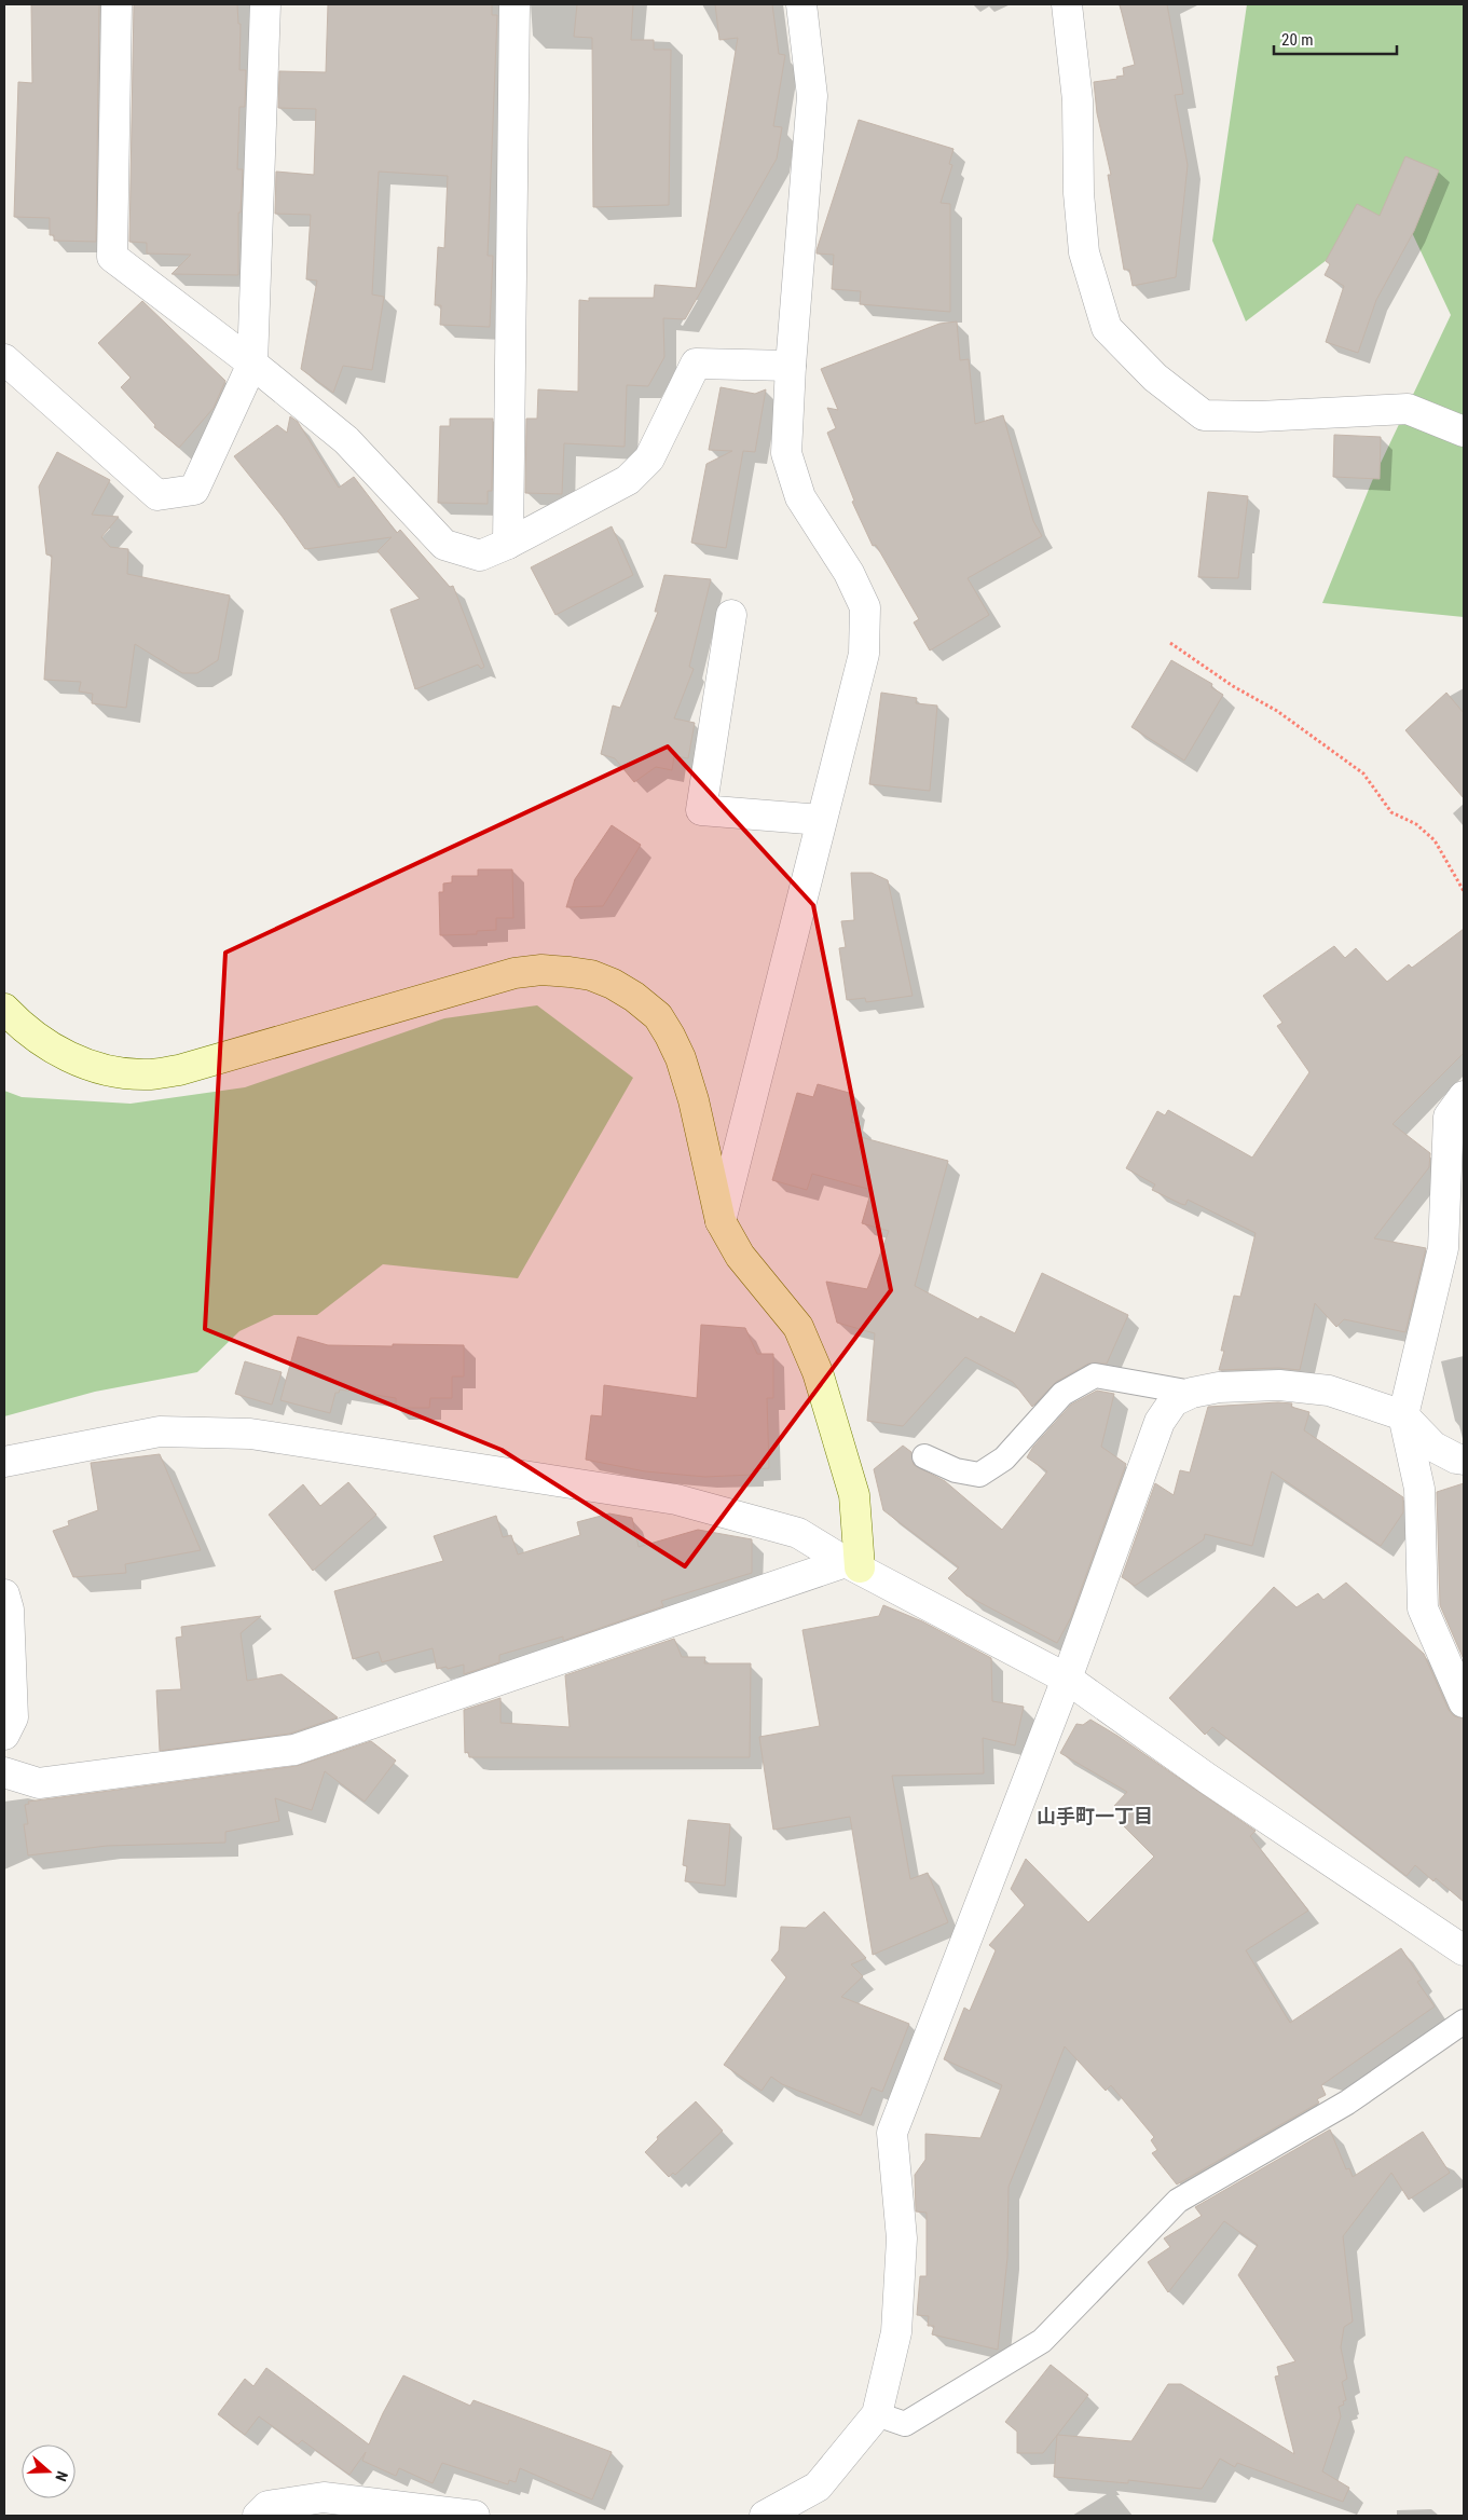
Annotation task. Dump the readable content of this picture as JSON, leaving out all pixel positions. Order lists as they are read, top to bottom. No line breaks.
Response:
{"districts":["山手町一丁目"],"scale_bar":"20 m","north":"right"}
